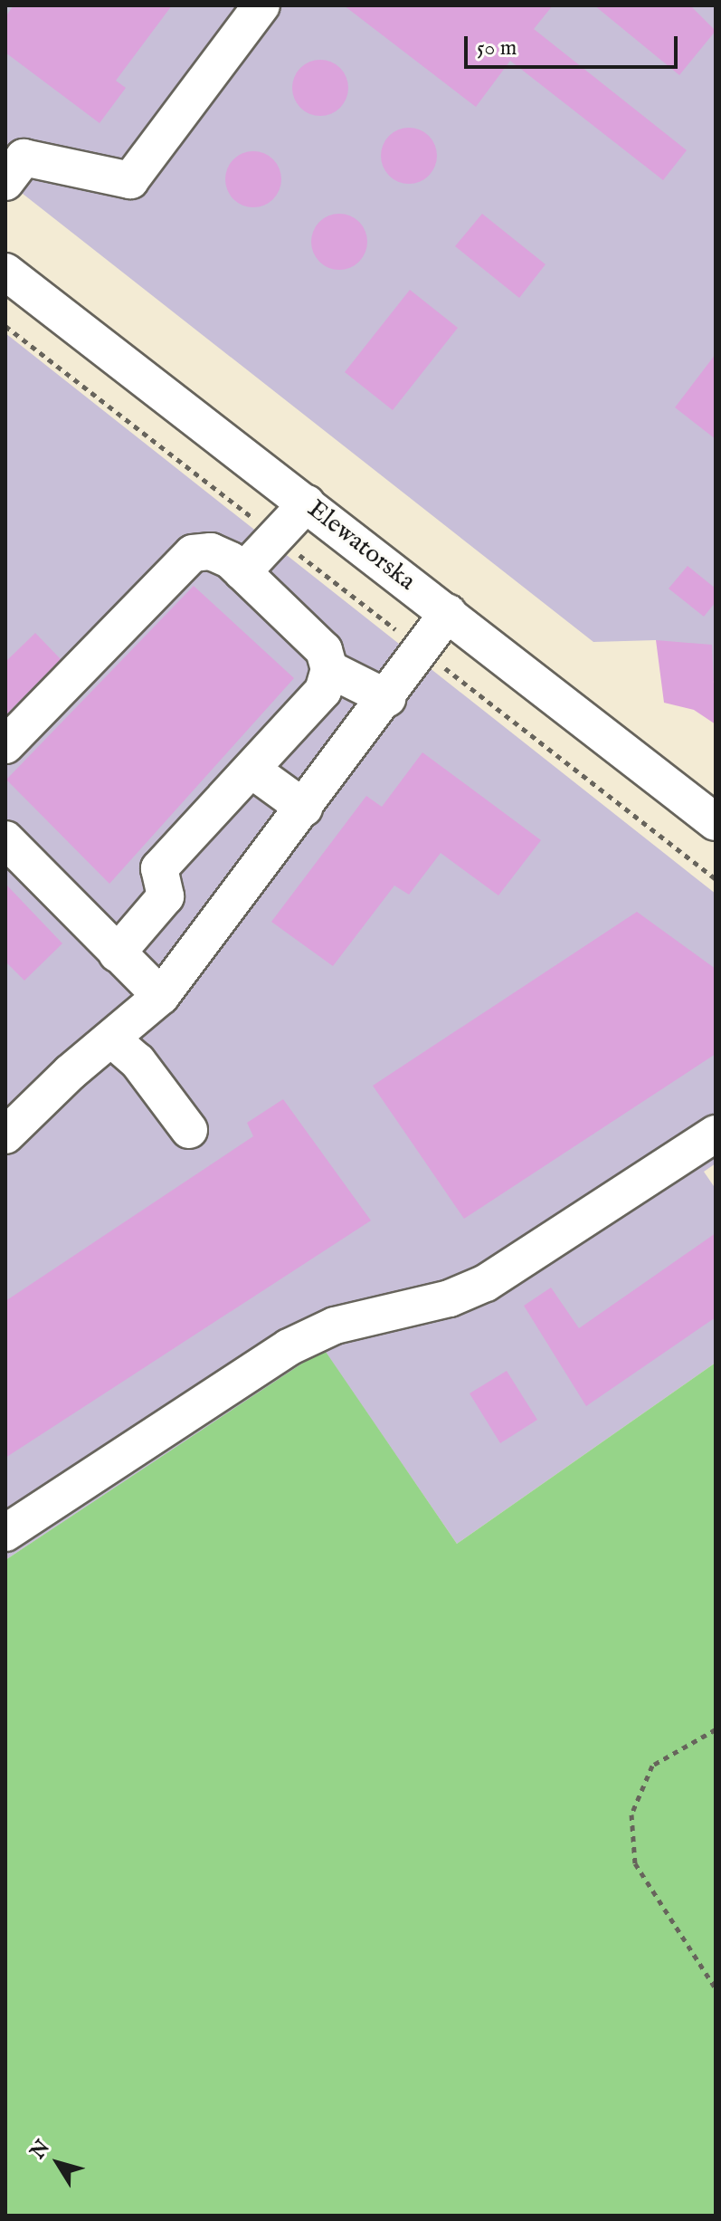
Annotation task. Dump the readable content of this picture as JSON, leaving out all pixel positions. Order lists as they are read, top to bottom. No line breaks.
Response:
{"streets":{"street":["Elewatorska"]},"scale_bar":"50 m","north":"top left"}
